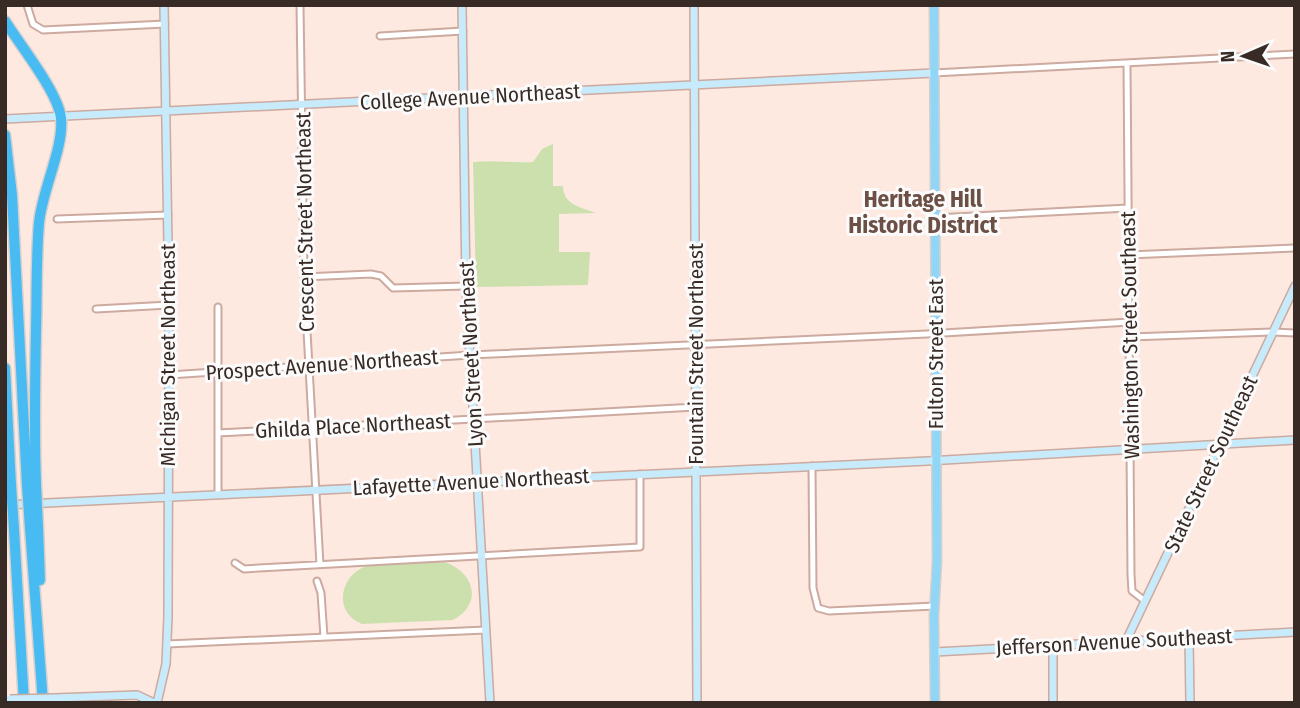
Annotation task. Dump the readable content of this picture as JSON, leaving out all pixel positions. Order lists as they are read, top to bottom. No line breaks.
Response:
{"streets":{"main road":["Fulton Street East"],"street":["College Avenue Northeast","Crescent Street Northeast","Washington Street Southeast","Lyon Street Northeast","Fountain Street Northeast","Michigan Street Northeast","Prospect Avenue Northeast","Ghilda Place Northeast","State Street Southeast","Lafayette Avenue Northeast","Jefferson Avenue Southeast"]},"crossings":[["College Avenue Northeast","Crescent Street Northeast"],["College Avenue Northeast","Lyon Street Northeast"],["College Avenue Northeast","Fountain Street Northeast"],["College Avenue Northeast","Fulton Street East"],["College Avenue Northeast","Michigan Street Northeast"],["Crescent Street Northeast","Prospect Avenue Northeast"],["Crescent Street Northeast","Ghilda Place Northeast"],["Crescent Street Northeast","Lafayette Avenue Northeast"],["Washington Street Southeast","Prospect Avenue Northeast"],["Washington Street Southeast","State Street Southeast"],["Washington Street Southeast","Lafayette Avenue Northeast"],["Lyon Street Northeast","Prospect Avenue Northeast"],["Lyon Street Northeast","Ghilda Place Northeast"],["Lyon Street Northeast","Lafayette Avenue Northeast"],["Fountain Street Northeast","Prospect Avenue Northeast"],["Fountain Street Northeast","Ghilda Place Northeast"],["Fountain Street Northeast","Lafayette Avenue Northeast"],["Fulton Street East","Prospect Avenue Northeast"],["Fulton Street East","Lafayette Avenue Northeast"],["Fulton Street East","Jefferson Avenue Southeast"],["Michigan Street Northeast","Prospect Avenue Northeast"],["Michigan Street Northeast","Lafayette Avenue Northeast"],["State Street Southeast","Lafayette Avenue Northeast"],["State Street Southeast","Jefferson Avenue Southeast"]],"districts":["Heritage Hill Historic District"],"north":"left"}
